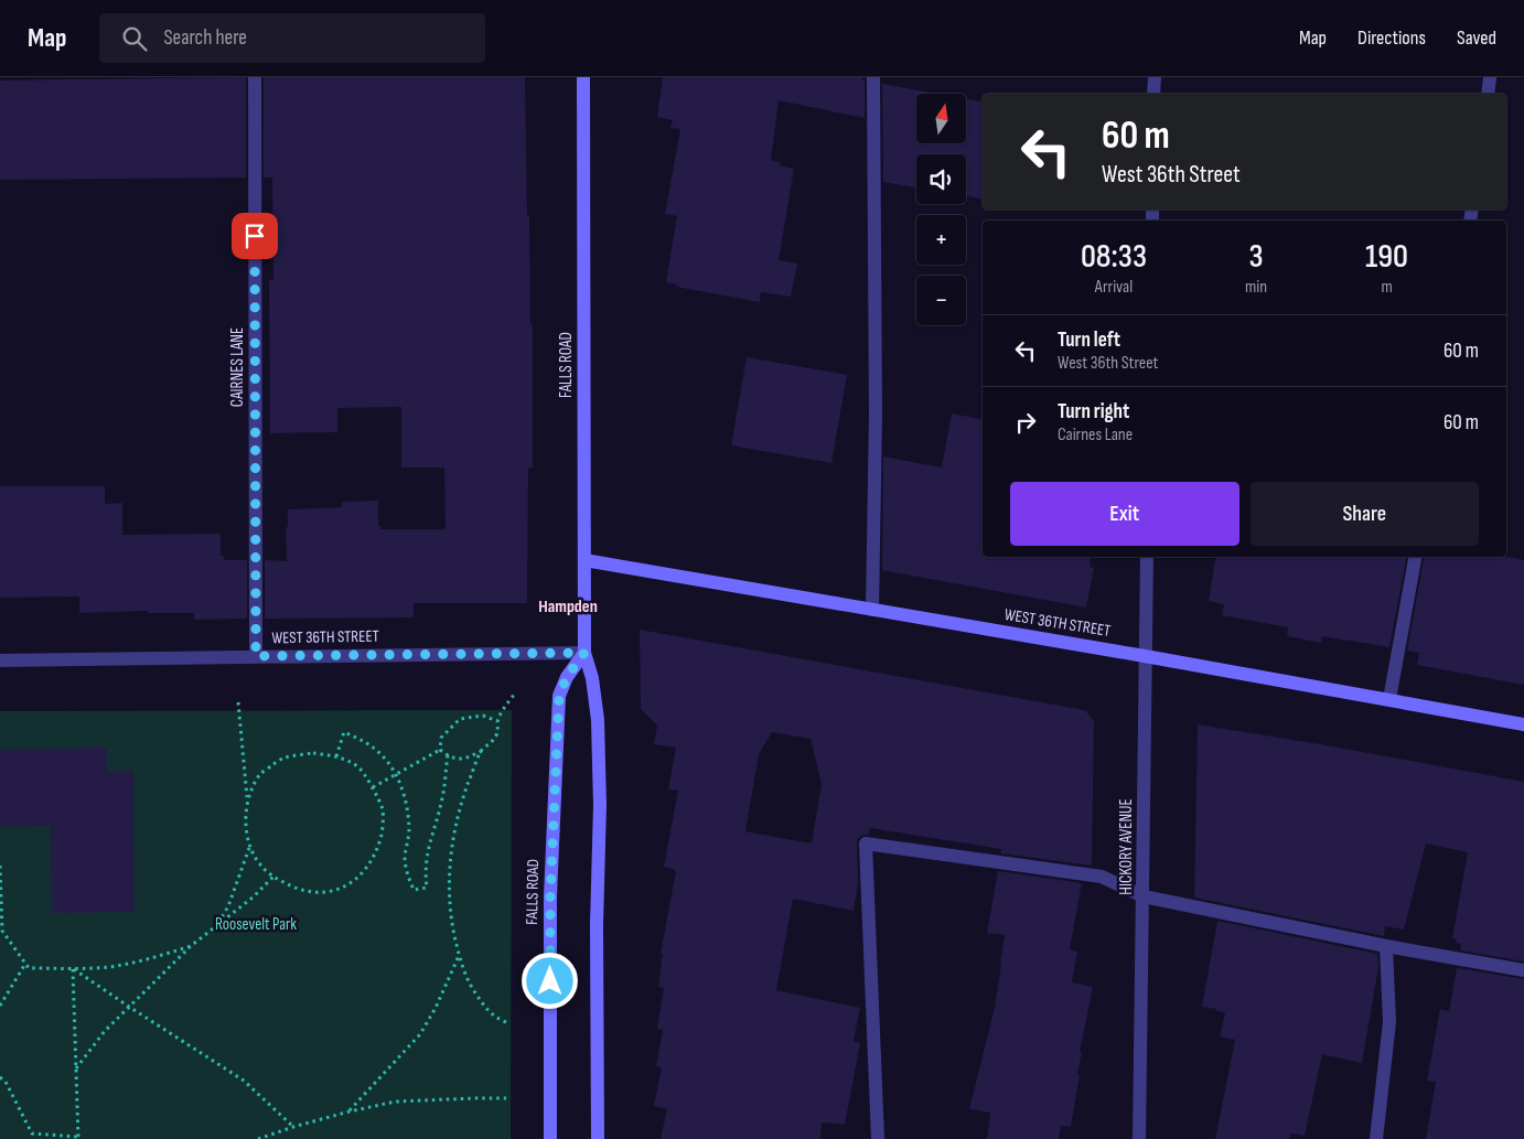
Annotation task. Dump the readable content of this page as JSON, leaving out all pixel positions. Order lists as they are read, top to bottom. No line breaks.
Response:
{"streets":{"main road":["FALLS ROAD","WEST 36TH STREET"],"street":["CAIRNES LANE","HICKORY AVENUE"]},"crossings":[["FALLS ROAD","WEST 36TH STREET"],["CAIRNES LANE","WEST 36TH STREET"],["WEST 36TH STREET","HICKORY AVENUE"]],"districts":["Hampden"],"parks":["Roosevelt Park"],"north":"top","page":{"header":"Map","search":"Search here","nav":["Map","Directions","Saved"],"map_buttons":["+","−"],"turn":["60 m","West 36th Street"],"eta":["08:33","Arrival","3","min","190","m"],"list":[{"name":"Turn left","note":"West 36th Street","value":"60 m"},{"name":"Turn right","note":"Cairnes Lane","value":"60 m"}],"buttons":["Exit","Share"]}}
